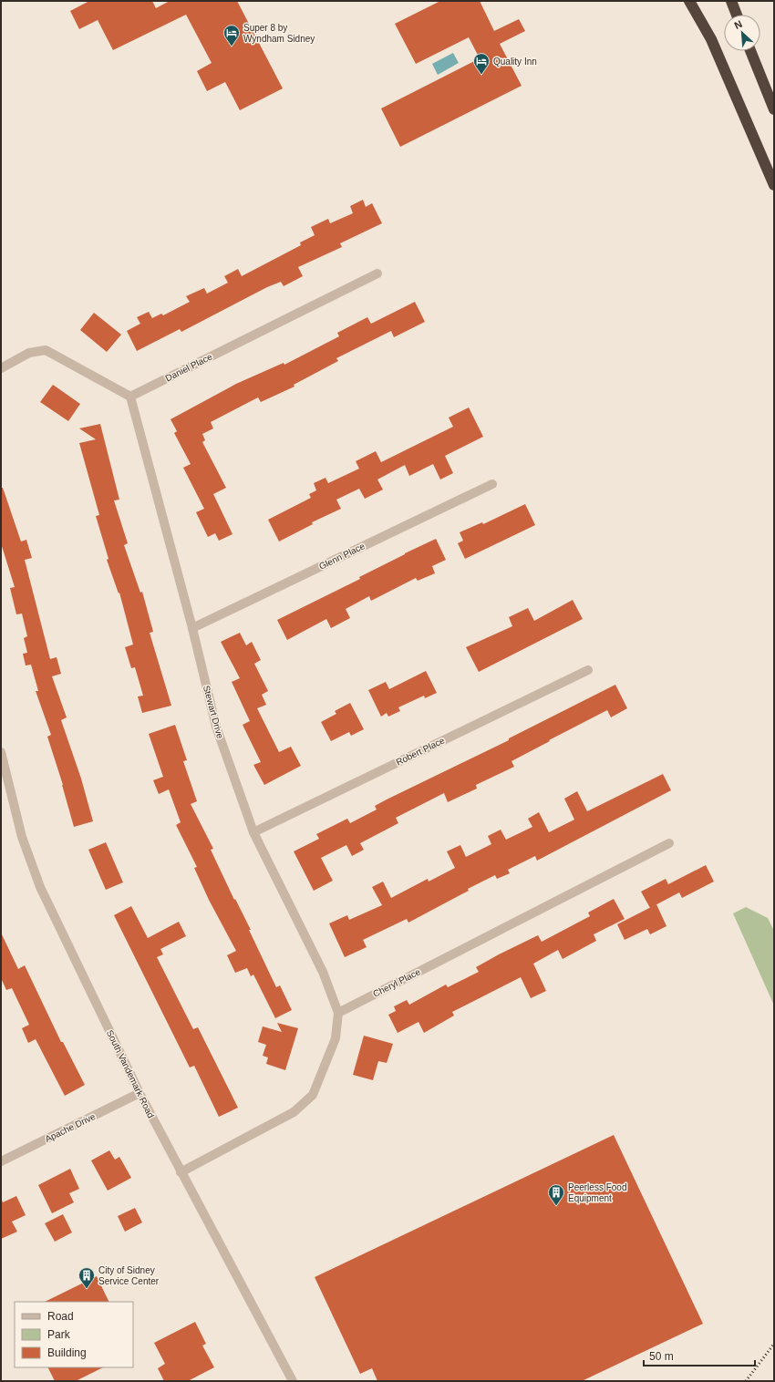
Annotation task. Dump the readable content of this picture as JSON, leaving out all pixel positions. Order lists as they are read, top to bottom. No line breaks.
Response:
{"streets":{"street":["Daniel Place","Glenn Place","Stewart Drive","Robert Place","Cheryl Place","South Vandemark Road","Apache Drive"]},"crossings":[["Daniel Place","Stewart Drive"],["Glenn Place","Stewart Drive"],["Stewart Drive","Robert Place"],["Stewart Drive","Cheryl Place"],["South Vandemark Road","Apache Drive"]],"places":{"hotel":["Super 8 by Wyndham Sidney","Quality Inn"],"building":["Peerless Food Equipment","City of Sidney Service Center"]},"legend":["Road","Park","Building"],"scale_bar":"50 m","north":"top left"}
